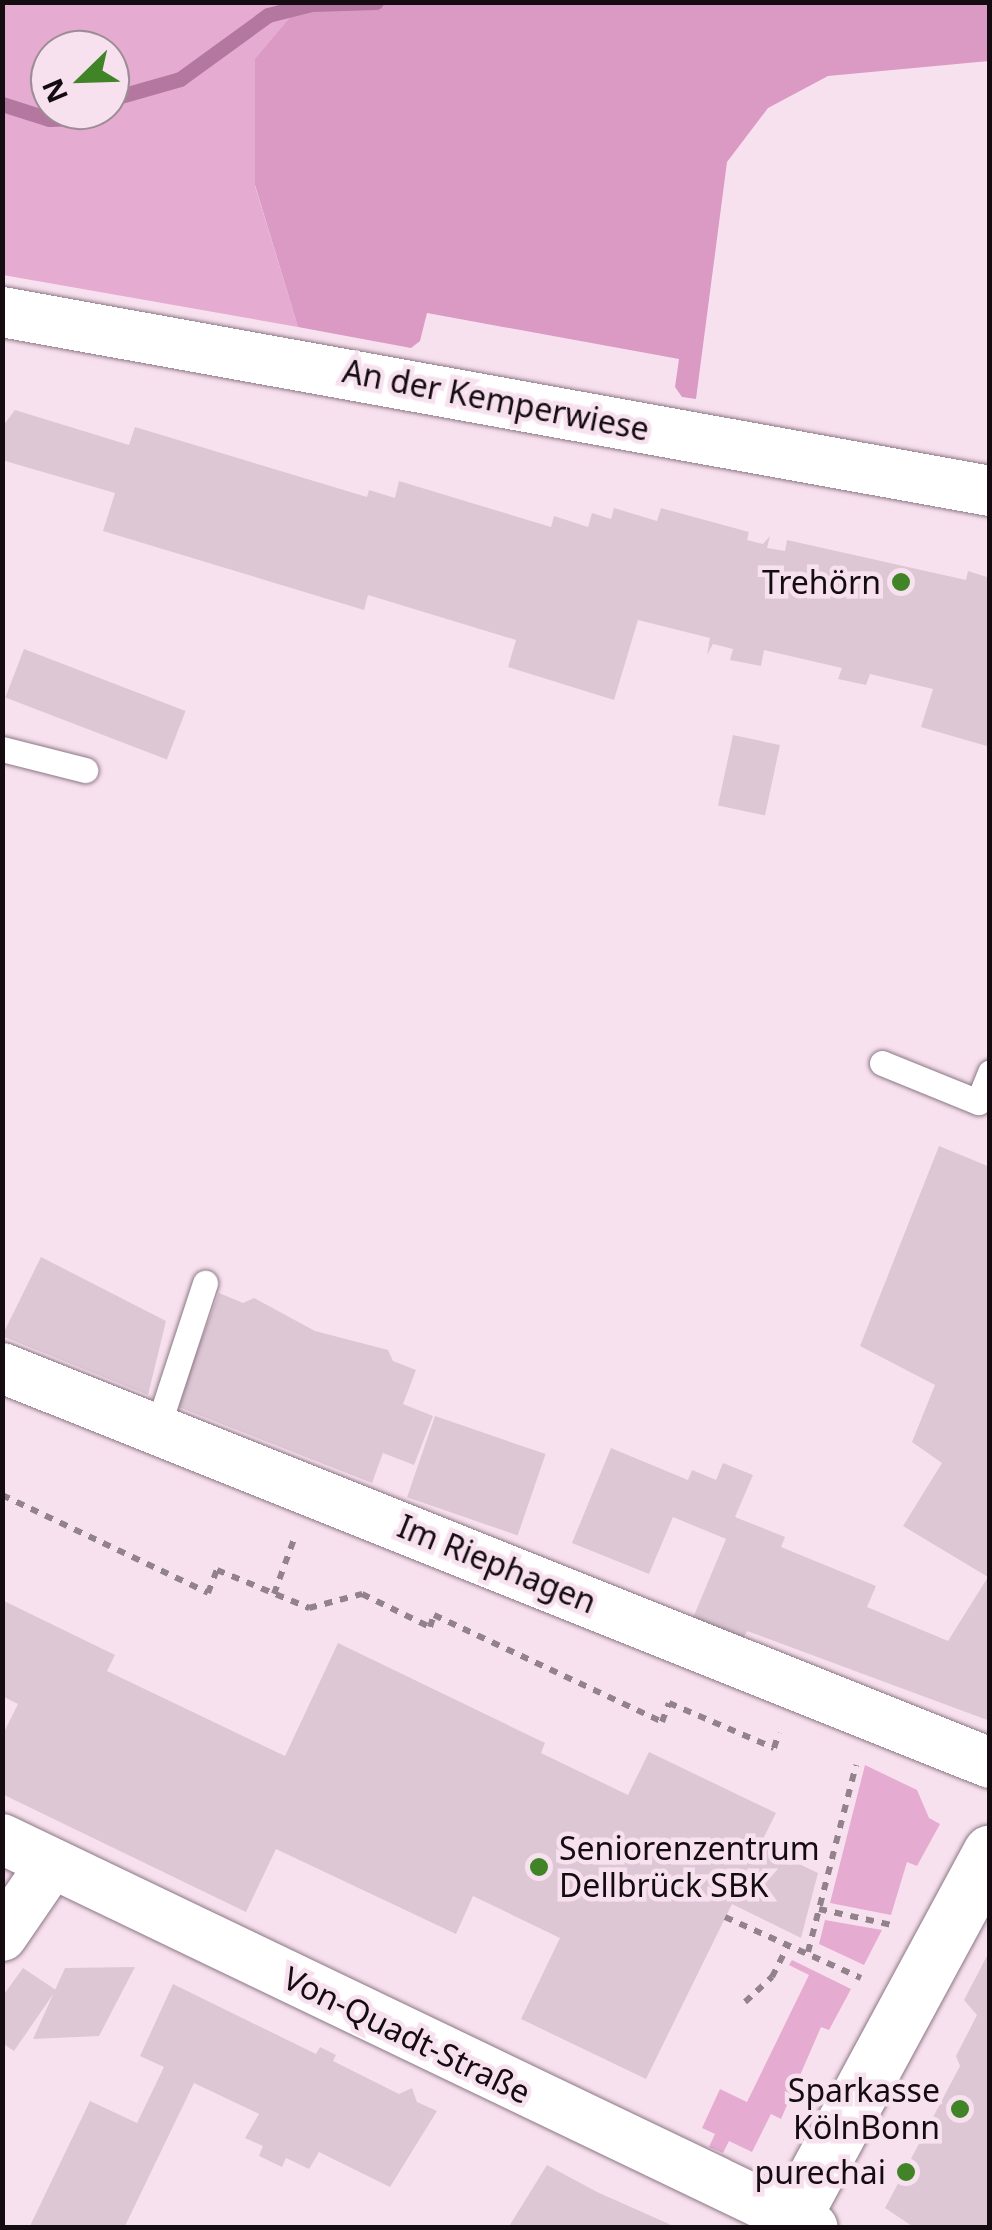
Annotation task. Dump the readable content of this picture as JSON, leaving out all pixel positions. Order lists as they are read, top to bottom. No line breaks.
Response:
{"streets":{"street":["An der Kemperwiese","Im Riephagen","Von-Quadt-Straße"]},"places":["Trehörn","Seniorenzentrum Dellbrück SBK","Sparkasse KölnBonn","purechai"],"north":"bottom left"}
